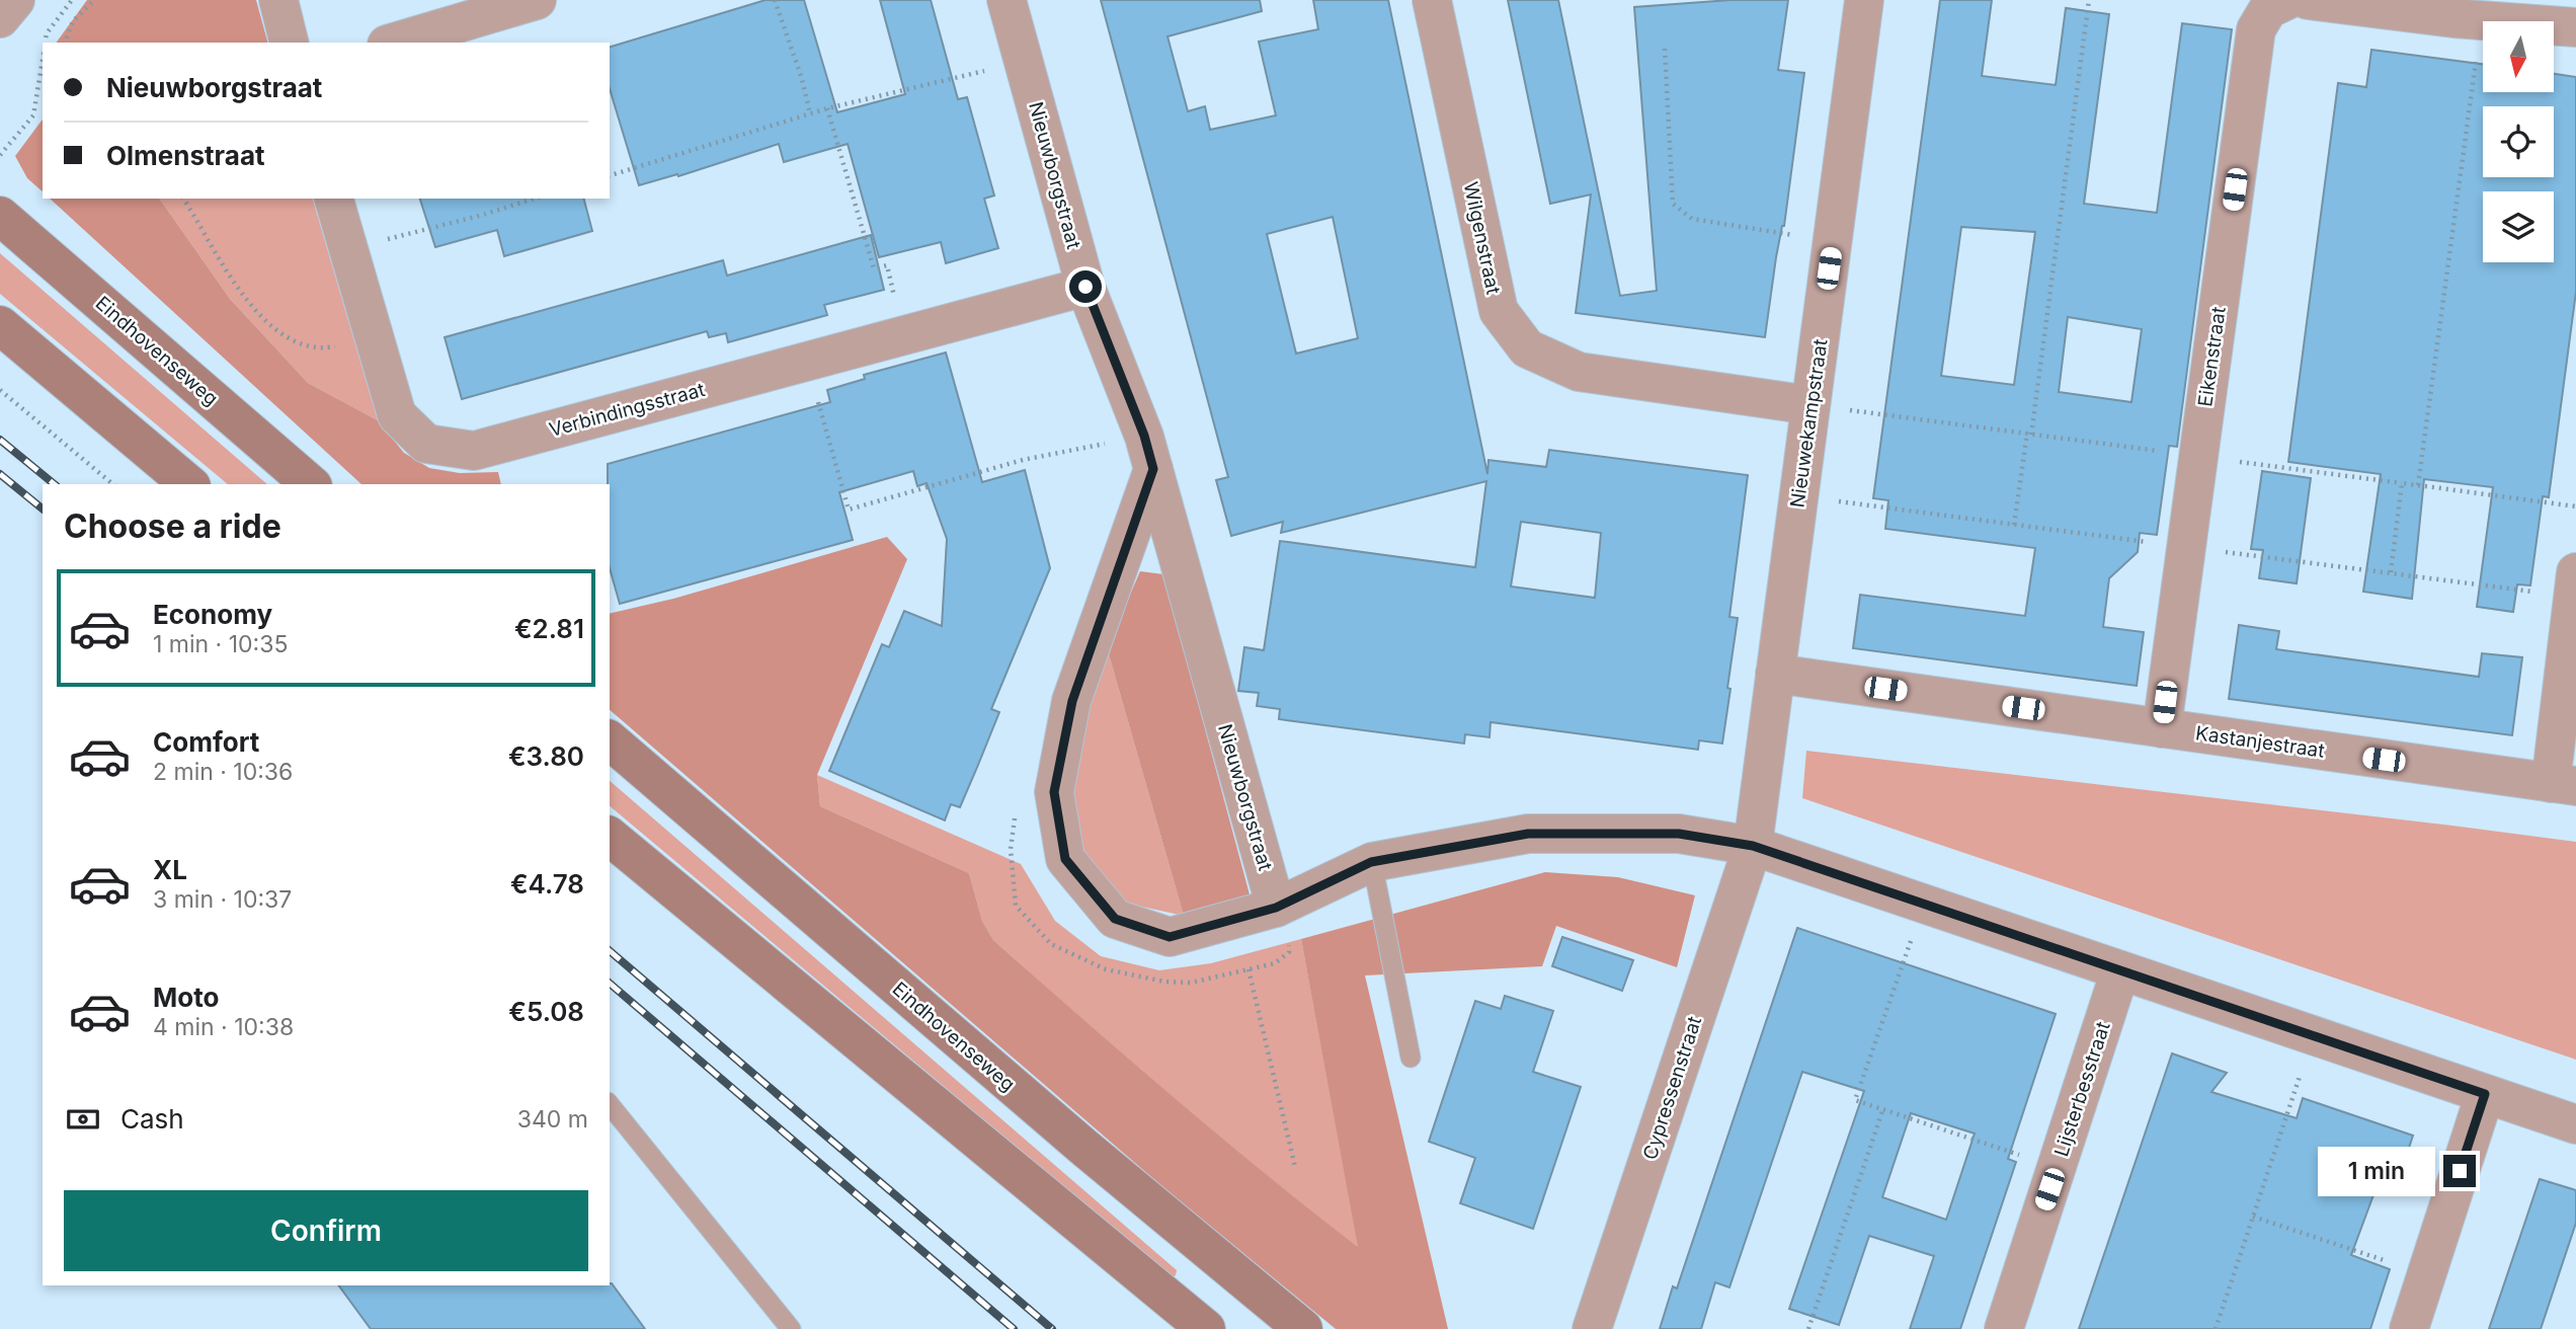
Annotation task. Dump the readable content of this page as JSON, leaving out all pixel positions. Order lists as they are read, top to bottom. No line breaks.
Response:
{"streets":{"main road":["Eindhovenseweg"],"street":["Nieuwborgstraat","Wilgenstraat","Eikenstraat","Verbindingsstraat","Nieuwekampstraat","Kastanjestraat","Cypressenstraat","Lijsterbesstraat"]},"crossings":[["Nieuwborgstraat","Verbindingsstraat"],["Wilgenstraat","Nieuwekampstraat"],["Eikenstraat","Kastanjestraat"],["Nieuwekampstraat","Kastanjestraat"],["Nieuwekampstraat","Cypressenstraat"]],"north":"bottom","page":{"banner":["Nieuwborgstraat","Olmenstraat"],"heading":"Choose a ride","list":[{"name":"Economy","note":"1 min · 10:35","value":"€2.81"},{"name":"Comfort","note":"2 min · 10:36","value":"€3.80"},{"name":"XL","note":"3 min · 10:37","value":"€4.78"},{"name":"Moto","note":"4 min · 10:38","value":"€5.08"}],"pay":["Cash","340 m"],"bubble":"1 min","buttons":"Confirm"}}
